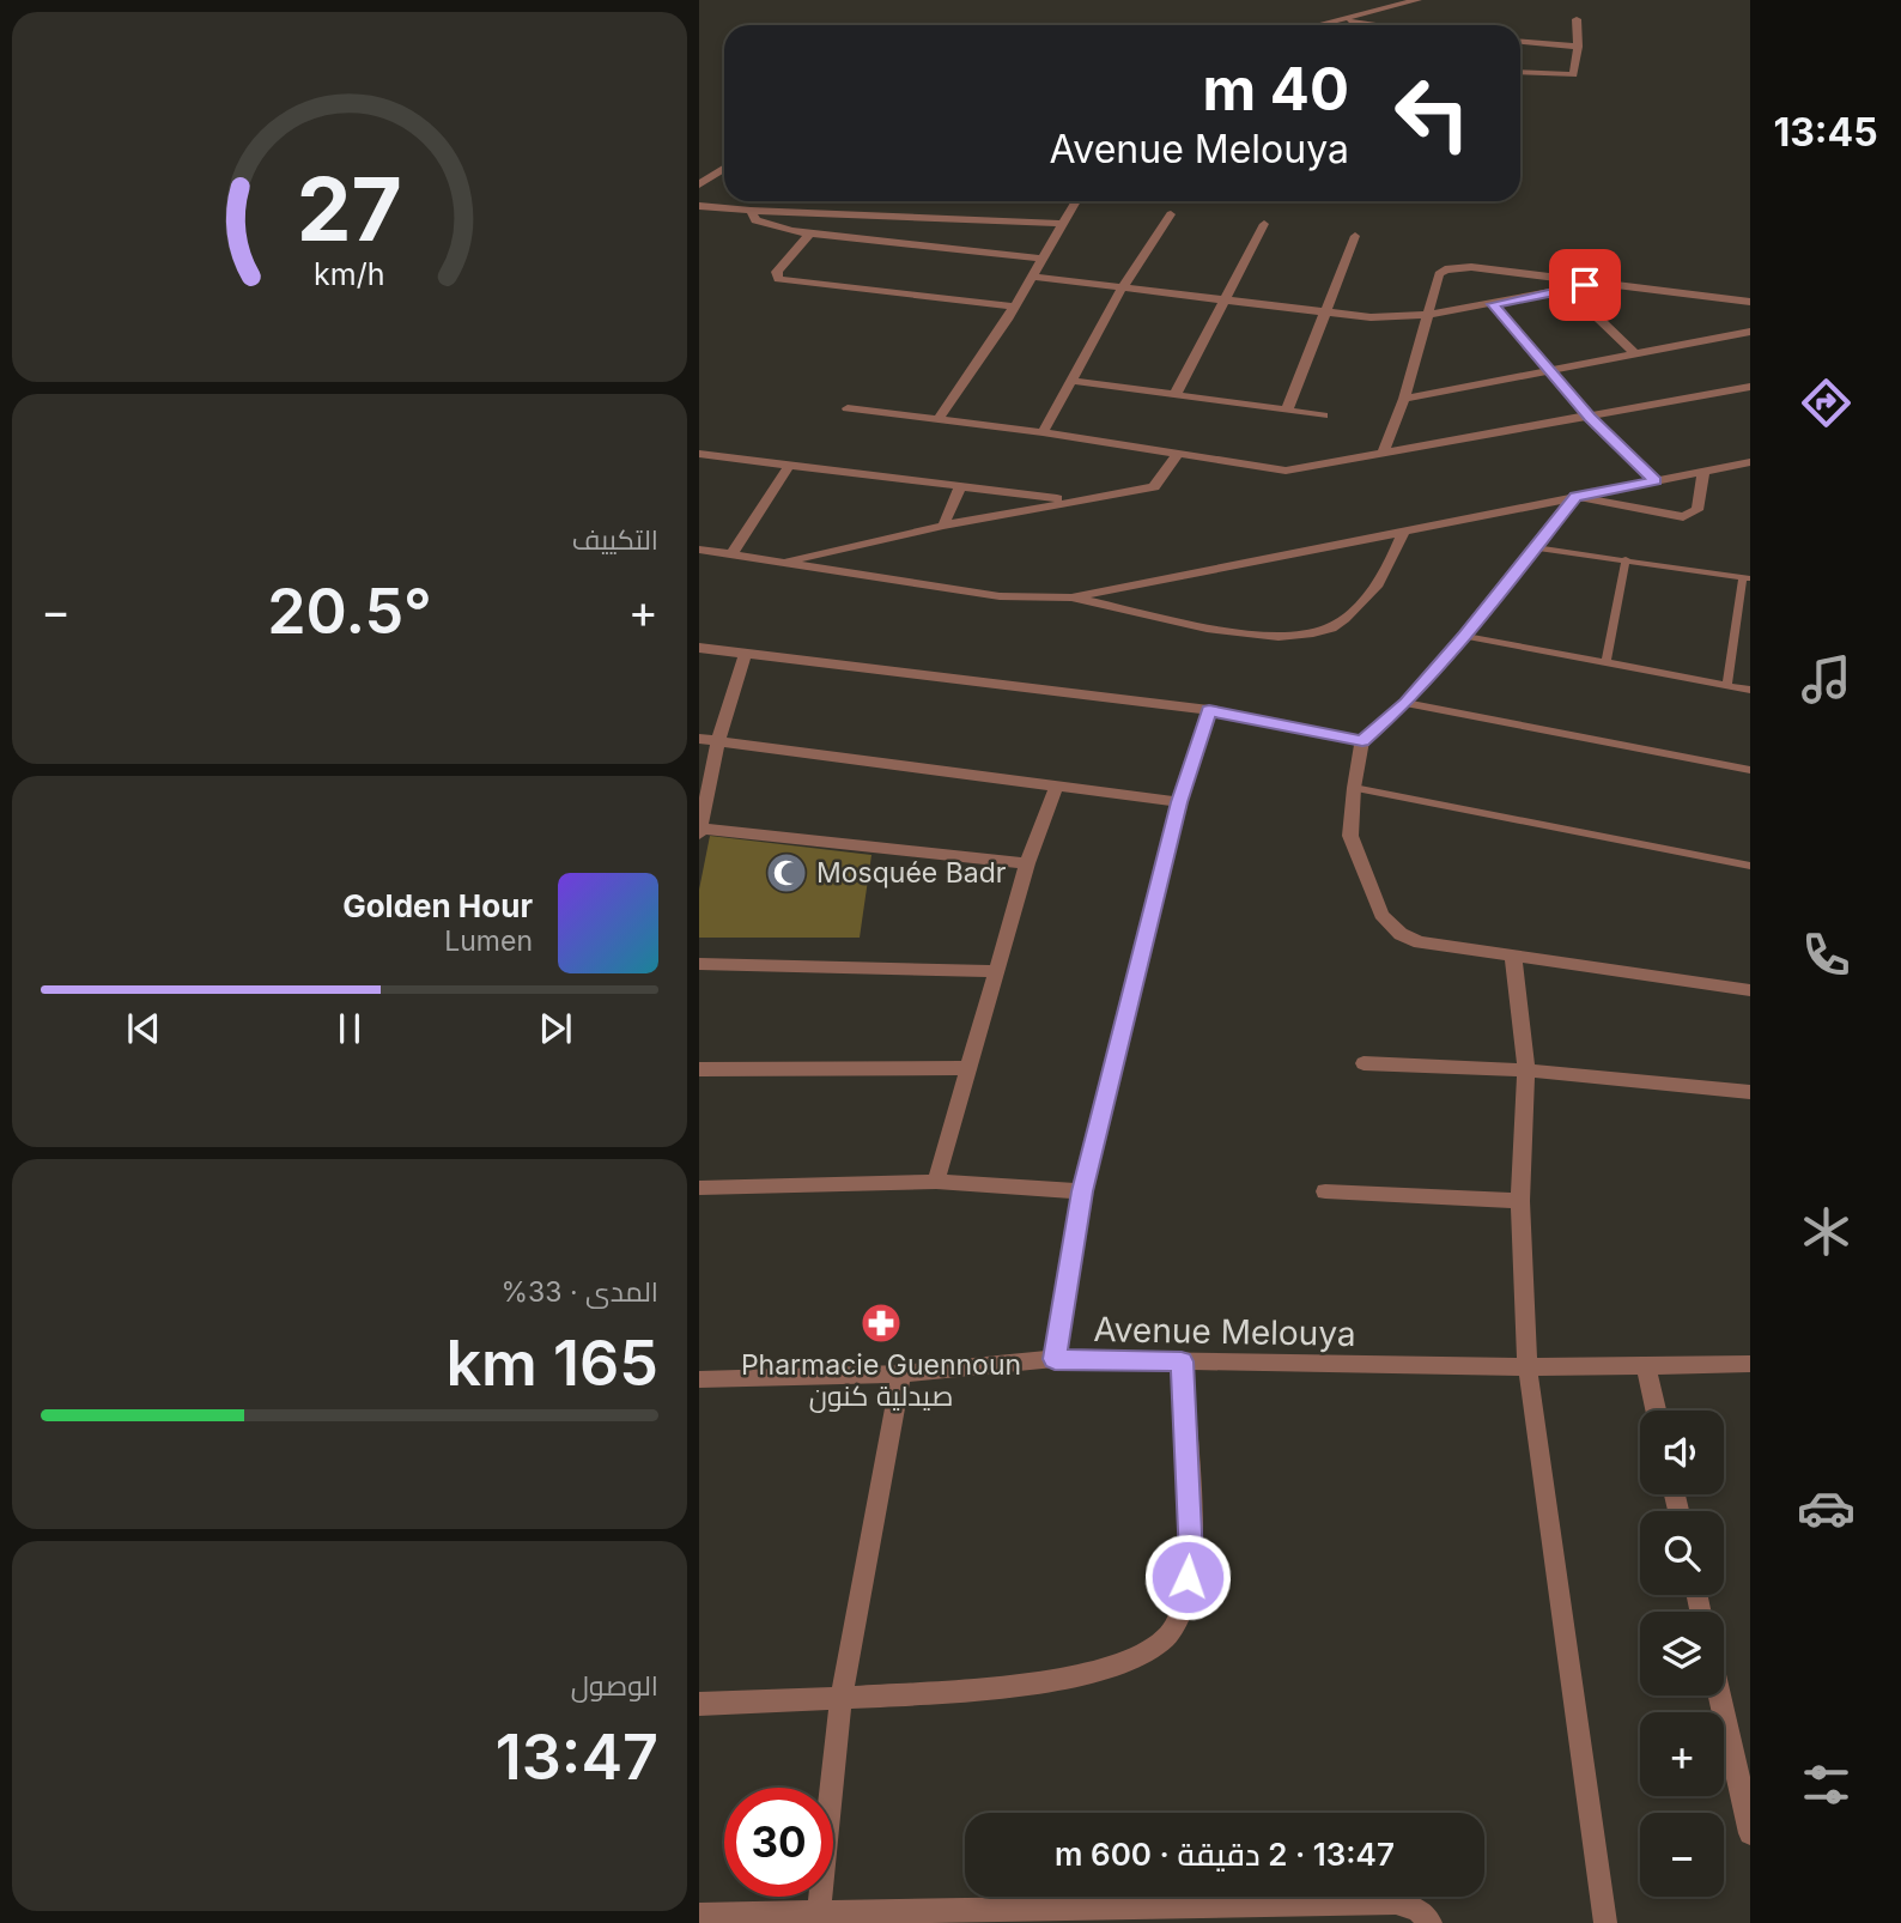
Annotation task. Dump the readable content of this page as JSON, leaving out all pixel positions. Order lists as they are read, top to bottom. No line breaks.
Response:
{"streets":{"street":["Avenue Melouya"]},"places":{"mosque":["Mosquée Badr"],"pharmacy":["Pharmacie Guennoun صيدلية كنون"]},"page":{"tabs":"13:45","turn":["40 m","Avenue Melouya"],"tile":["التكييف",["المدى · 33%","165 km"],["الوصول","13:47"]],"heat":["−","20.5°","+"],"song":["Golden Hour","Lumen"],"map_buttons":["+","−"],"limit":"30","trip":"13:47 · 2 دقيقة · 600 m","gauge":["27","km/h"]}}
